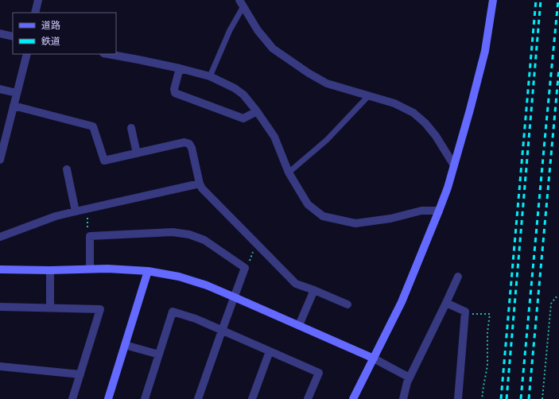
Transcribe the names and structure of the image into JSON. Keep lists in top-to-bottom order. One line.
{"legend":["道路","鉄道"]}
